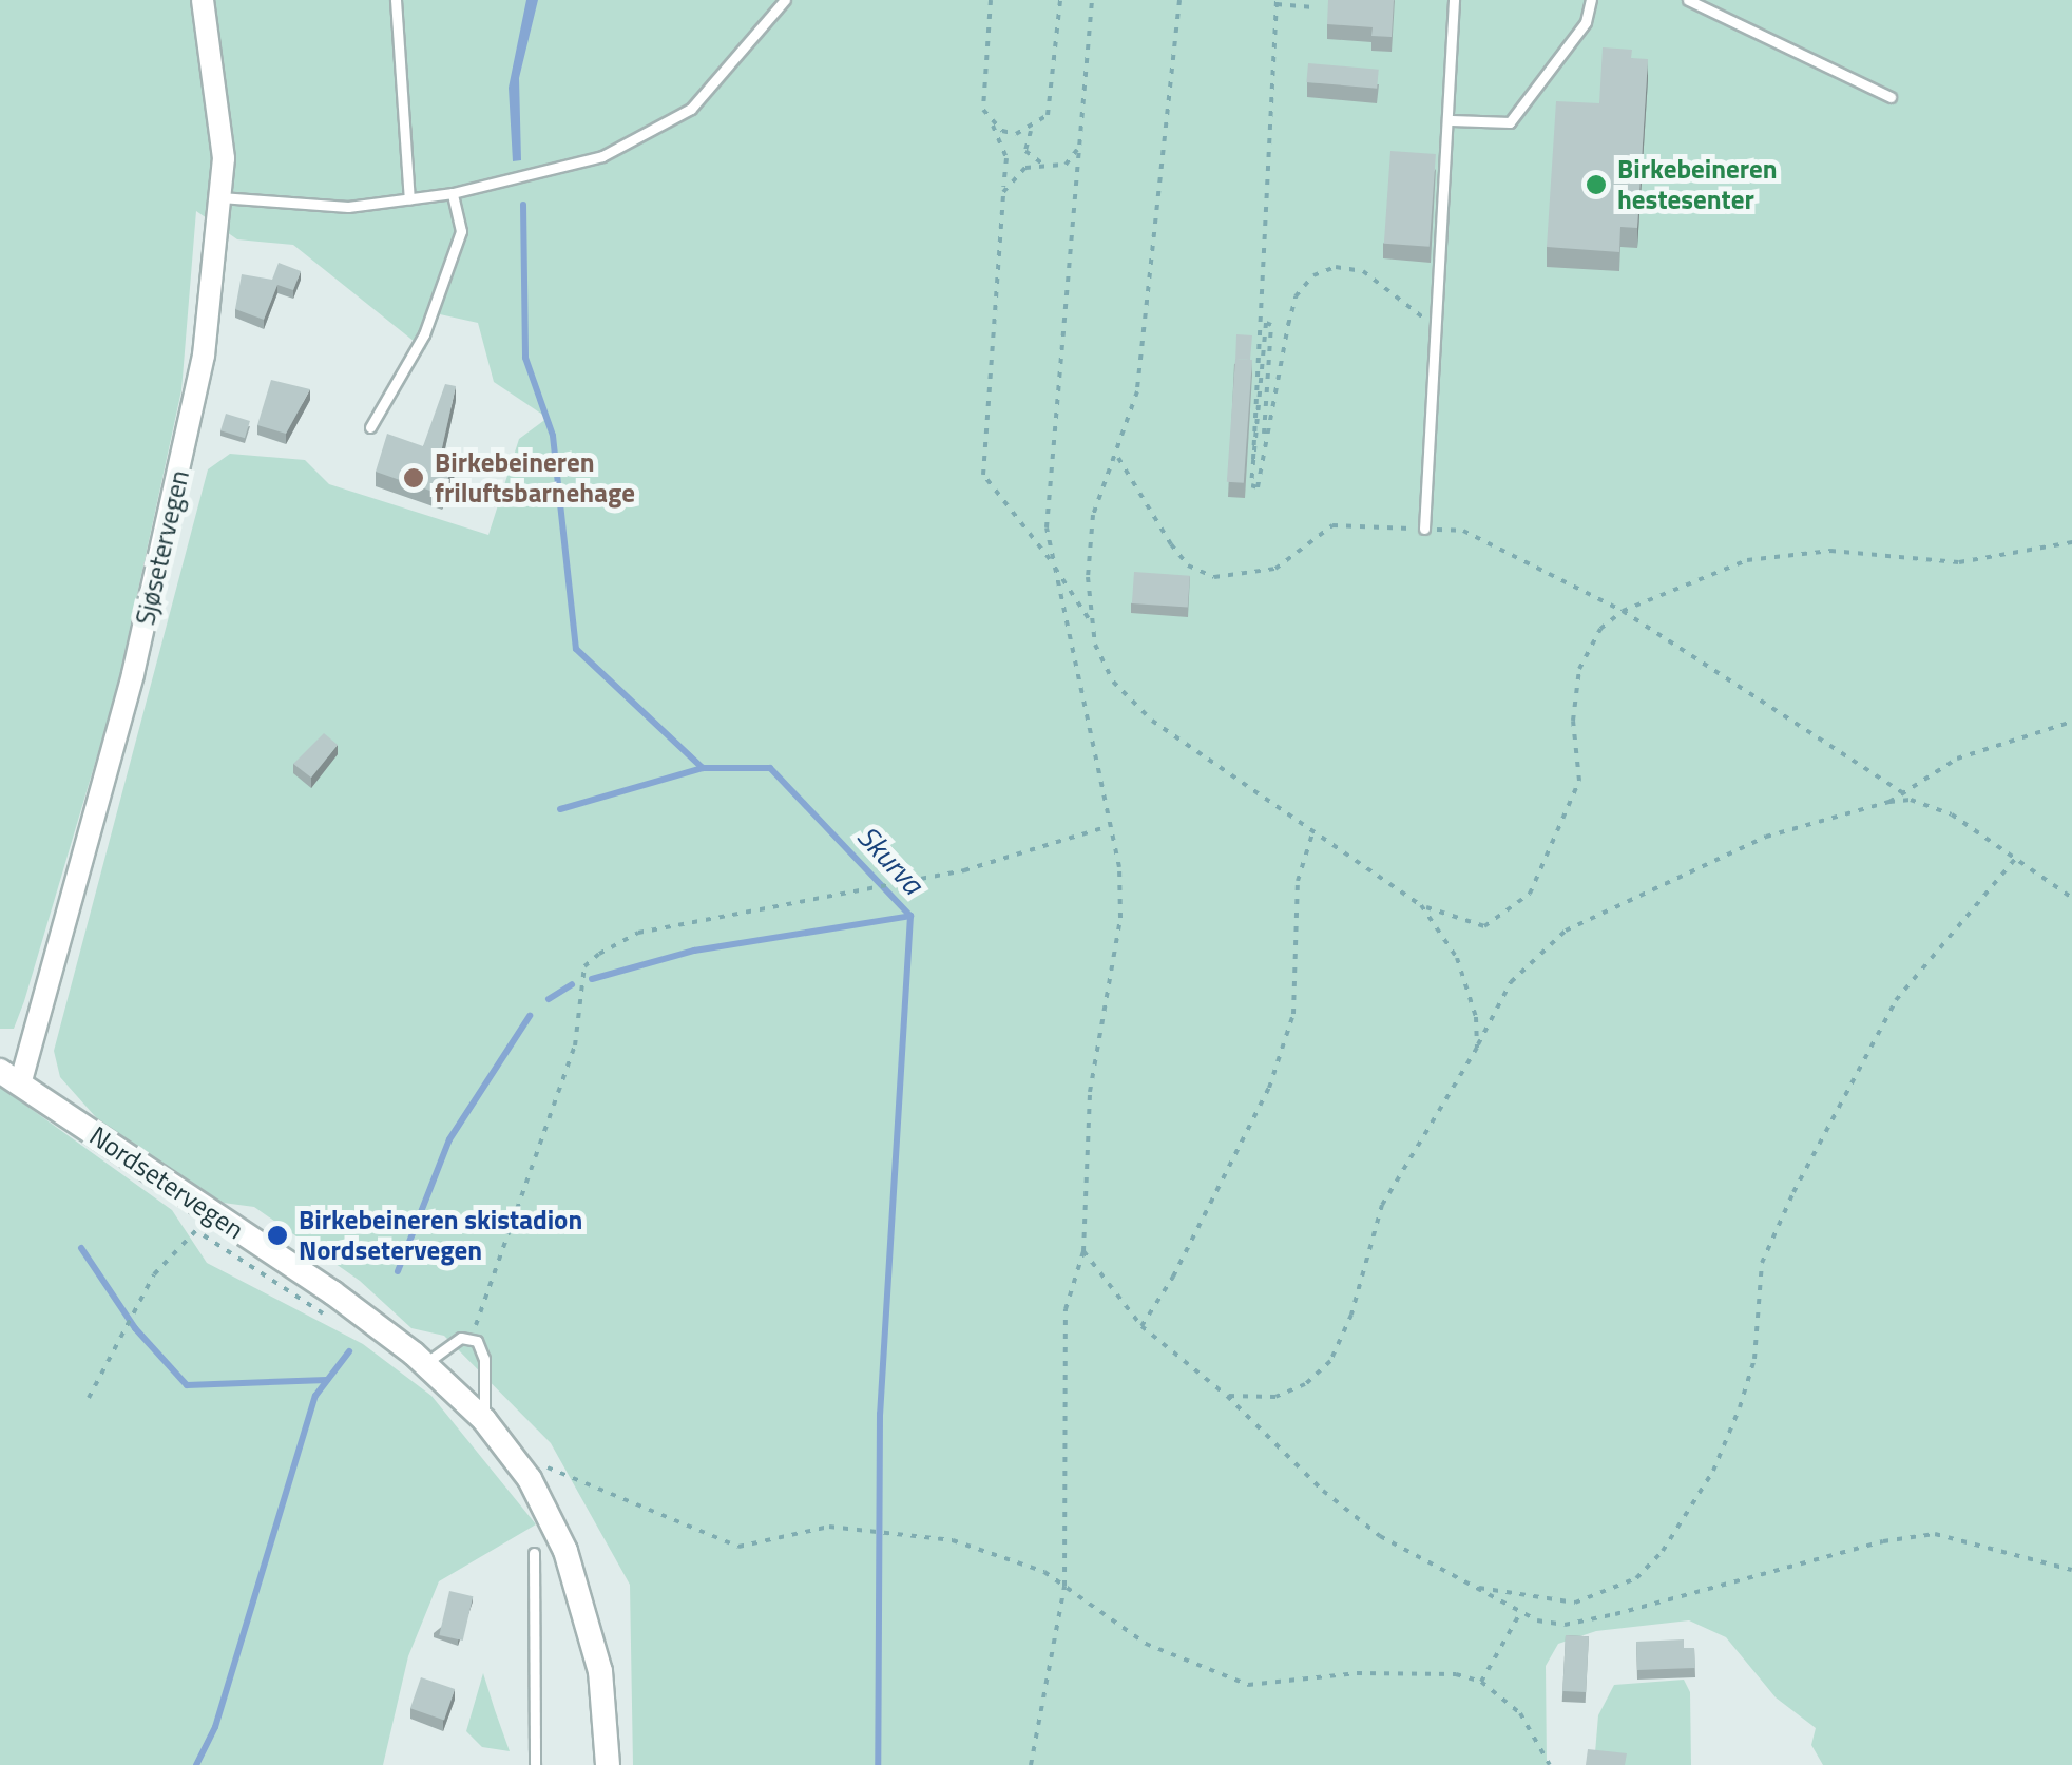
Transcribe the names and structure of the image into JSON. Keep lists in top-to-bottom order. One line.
{"streets":{"main road":["Nordsetervegen"],"street":["Sjøsetervegen"]},"crossings":[["Sjøsetervegen","Nordsetervegen"]],"water":["Skurva"],"places":["Birkebeineren hestesenter","Birkebeineren friluftsbarnehage","Birkebeineren skistadion Nordsetervegen"]}
